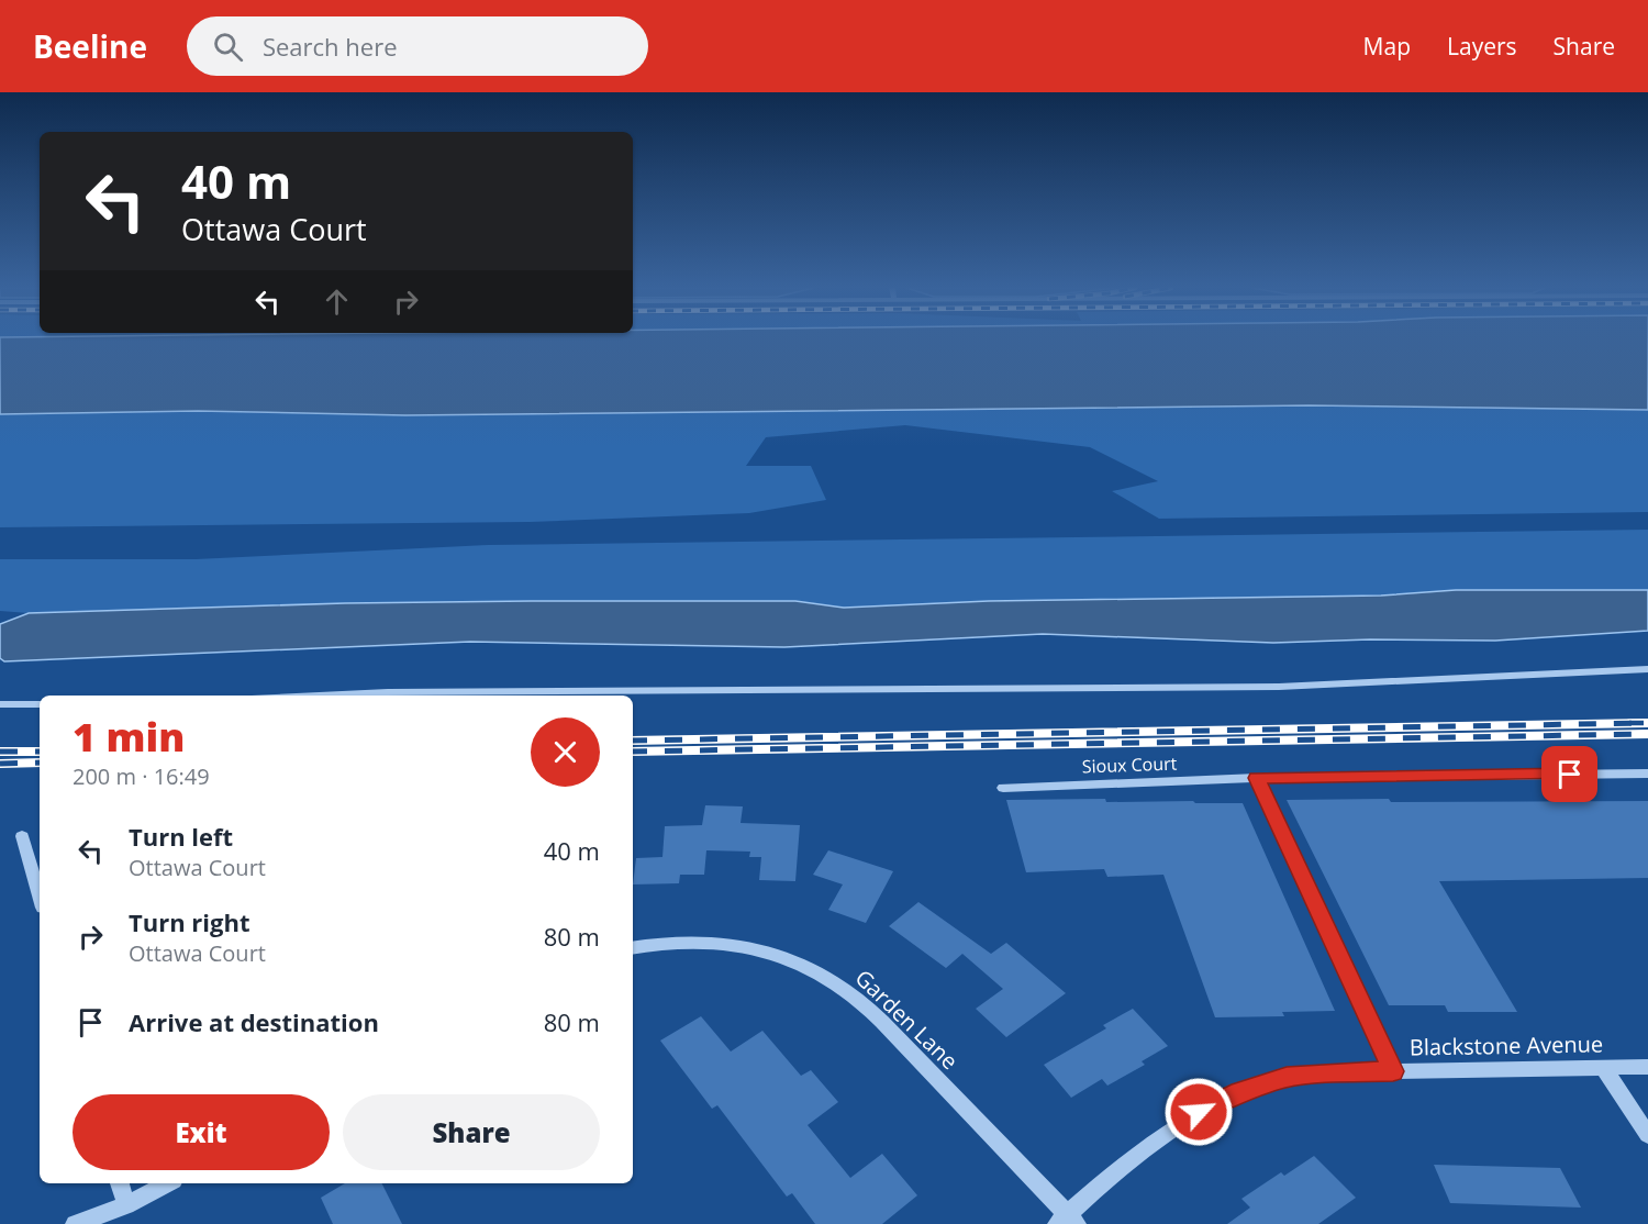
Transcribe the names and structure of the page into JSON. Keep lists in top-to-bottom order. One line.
{"streets":{"street":["Sioux Court","Garden Lane","Blackstone Avenue"]},"crossings":[["Garden Lane","Blackstone Avenue"]],"page":{"header":"Beeline","search":"Search here","nav":["Map","Layers","Share"],"turn":["40 m","Ottawa Court"],"heading":["1 min","200 m · 16:49"],"list":[{"name":"Turn left","note":"Ottawa Court","value":"40 m"},{"name":"Turn right","note":"Ottawa Court","value":"80 m"},{"name":"Arrive at destination","value":"80 m"}],"buttons":["Exit","Share"]}}
